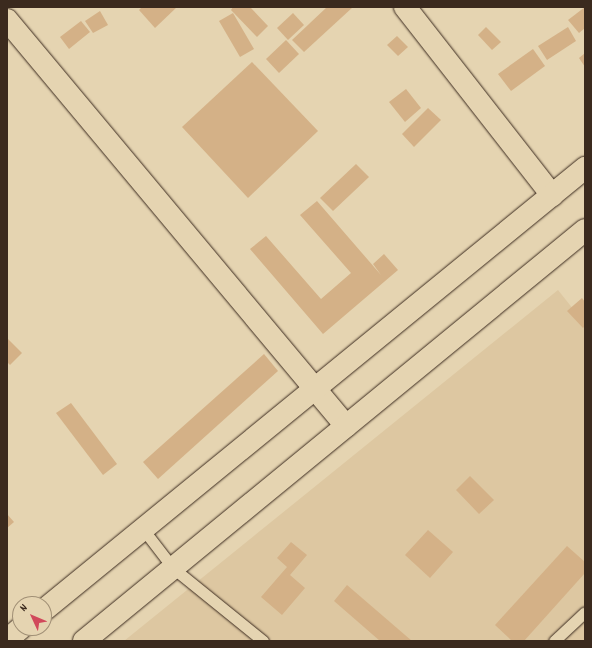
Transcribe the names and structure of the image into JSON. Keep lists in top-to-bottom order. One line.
{"north":"top left"}
